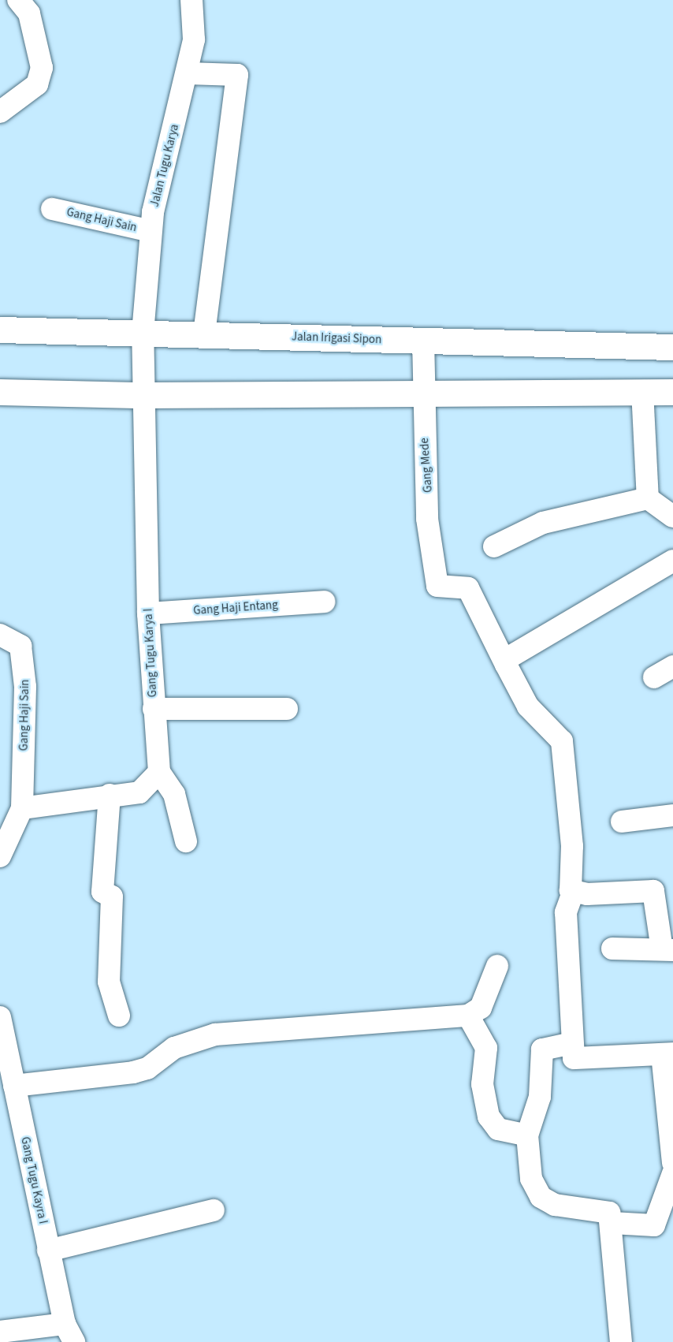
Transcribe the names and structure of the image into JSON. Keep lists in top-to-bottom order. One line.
{"streets":{"street":["Jalan Tugu Karya","Gang Haji Sain","Jalan Irigasi Sipon","Gang Mede","Gang Haji Entang","Gang Tugu Karya I","Gang Tugu Kayra I"]},"crossings":[["Jalan Tugu Karya","Gang Haji Sain"],["Jalan Tugu Karya","Jalan Irigasi Sipon"],["Jalan Tugu Karya","Gang Tugu Karya I"],["Jalan Irigasi Sipon","Gang Mede"],["Jalan Irigasi Sipon","Gang Tugu Karya I"],["Gang Haji Entang","Gang Tugu Karya I"]]}
